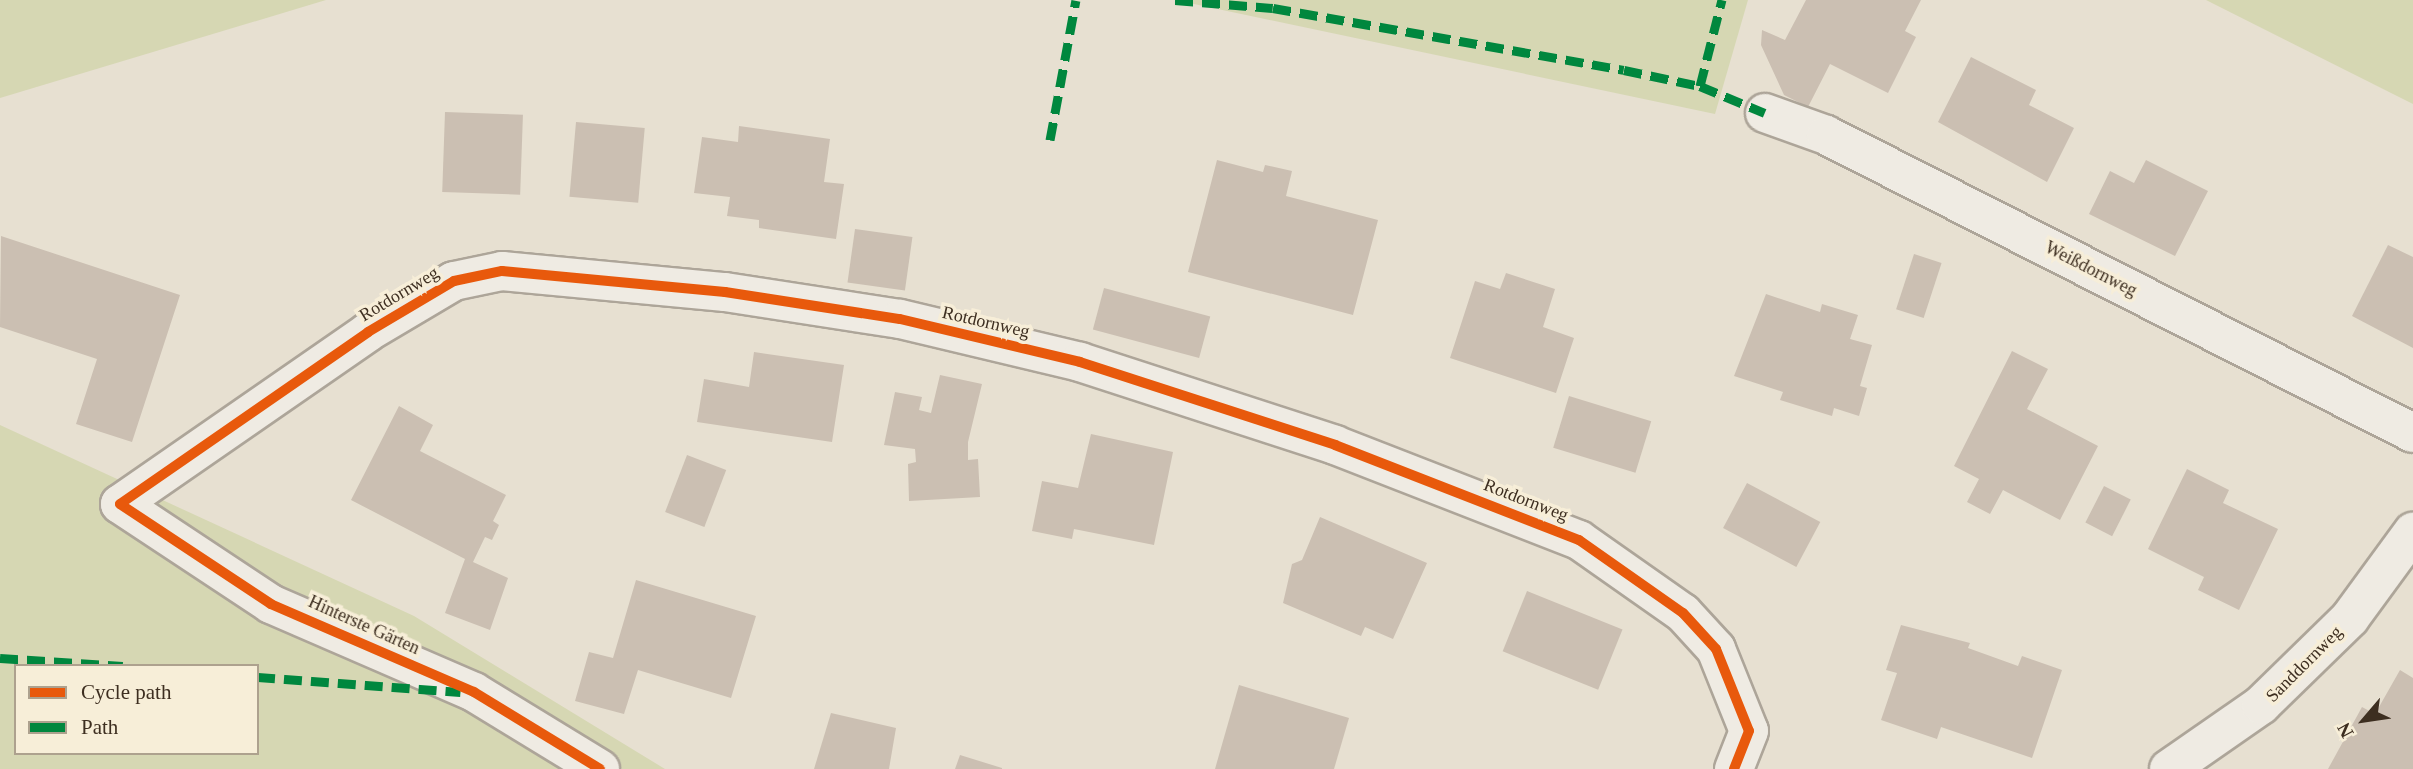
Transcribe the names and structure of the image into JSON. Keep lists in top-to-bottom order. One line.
{"streets":{"street":["Weißdornweg","Rotdornweg","Hinterste Gärten","Sanddornweg"]},"crossings":[["Rotdornweg","Hinterste Gärten"]],"legend":["Cycle path","Path"],"north":"bottom left"}
